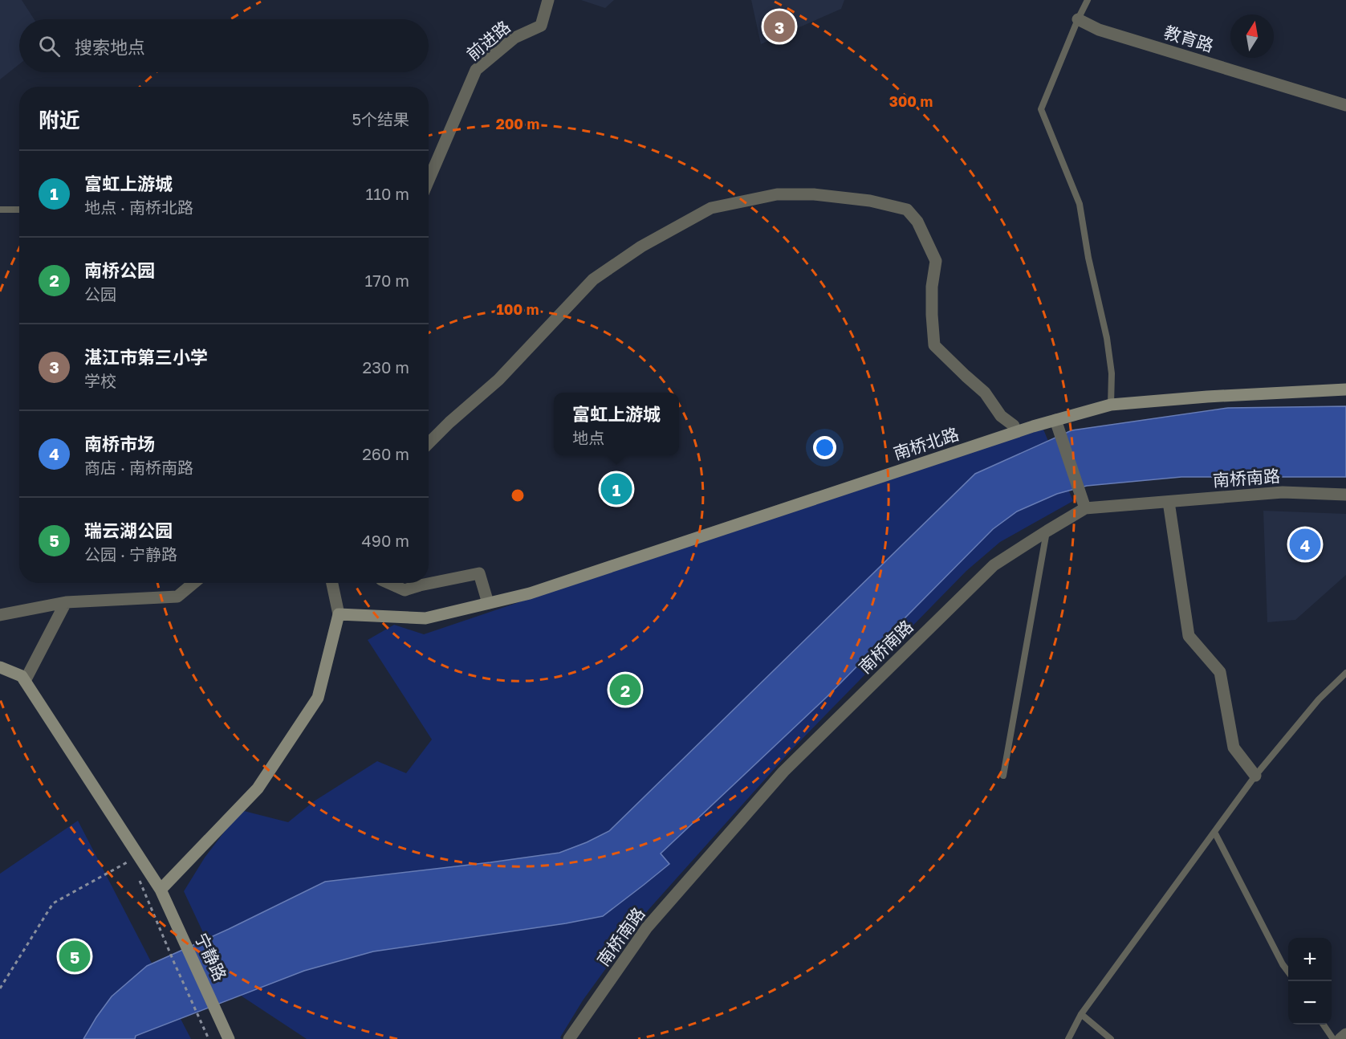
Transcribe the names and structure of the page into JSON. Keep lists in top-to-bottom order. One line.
{"streets":{"street":["教育路","前进路","南桥北路","南桥南路","宁静路"]},"north":"top","page":{"pins":["3","1","4","2","5"],"search":"搜索地点","heading":["附近","5个结果"],"list":[{"mark":"1","name":"富虹上游城","note":"地点 · 南桥北路","value":"110 m"},{"mark":"2","name":"南桥公园","note":"公园","value":"170 m"},{"mark":"3","name":"湛江市第三小学","note":"学校","value":"230 m"},{"mark":"4","name":"南桥市场","note":"商店 · 南桥南路","value":"260 m"},{"mark":"5","name":"瑞云湖公园","note":"公园 · 宁静路","value":"490 m"}],"popup":["富虹上游城","地点"],"map_buttons":["+","−"]},"rings":["300 m","200 m","100 m"]}
